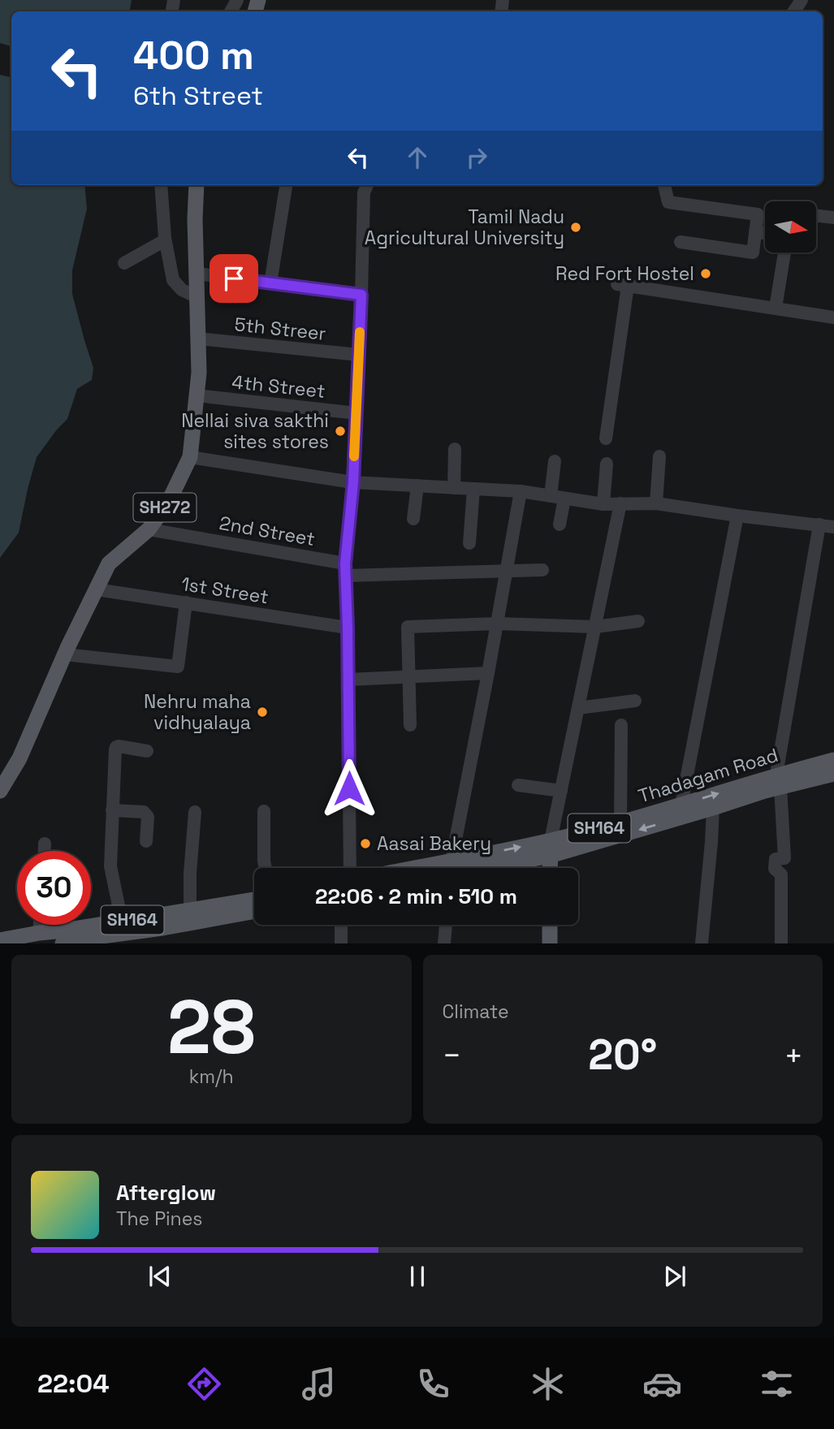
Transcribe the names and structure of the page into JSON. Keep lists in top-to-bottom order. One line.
{"streets":{"main road":["SH272","Thadagam Road","SH164"],"street":["5th Streer","4th Street","2nd Street","1st Street"]},"crossings":[["5th Streer","SH272"],["4th Street","SH272"],["SH272","2nd Street"],["SH272","1st Street"]],"places":["Tamil Nadu Agricultural University","Red Fort Hostel","Nellai siva sakthi sites stores","Nehru maha vidhyalaya","Aasai Bakery"],"north":"right","page":{"turn":["400 m","6th Street"],"limit":"30","trip":"22:06 · 2 min · 510 m","tile":[["28","km/h"],"Climate"],"heat":["−","20°","+"],"song":["Afterglow","The Pines"],"tabs":"22:04"}}
